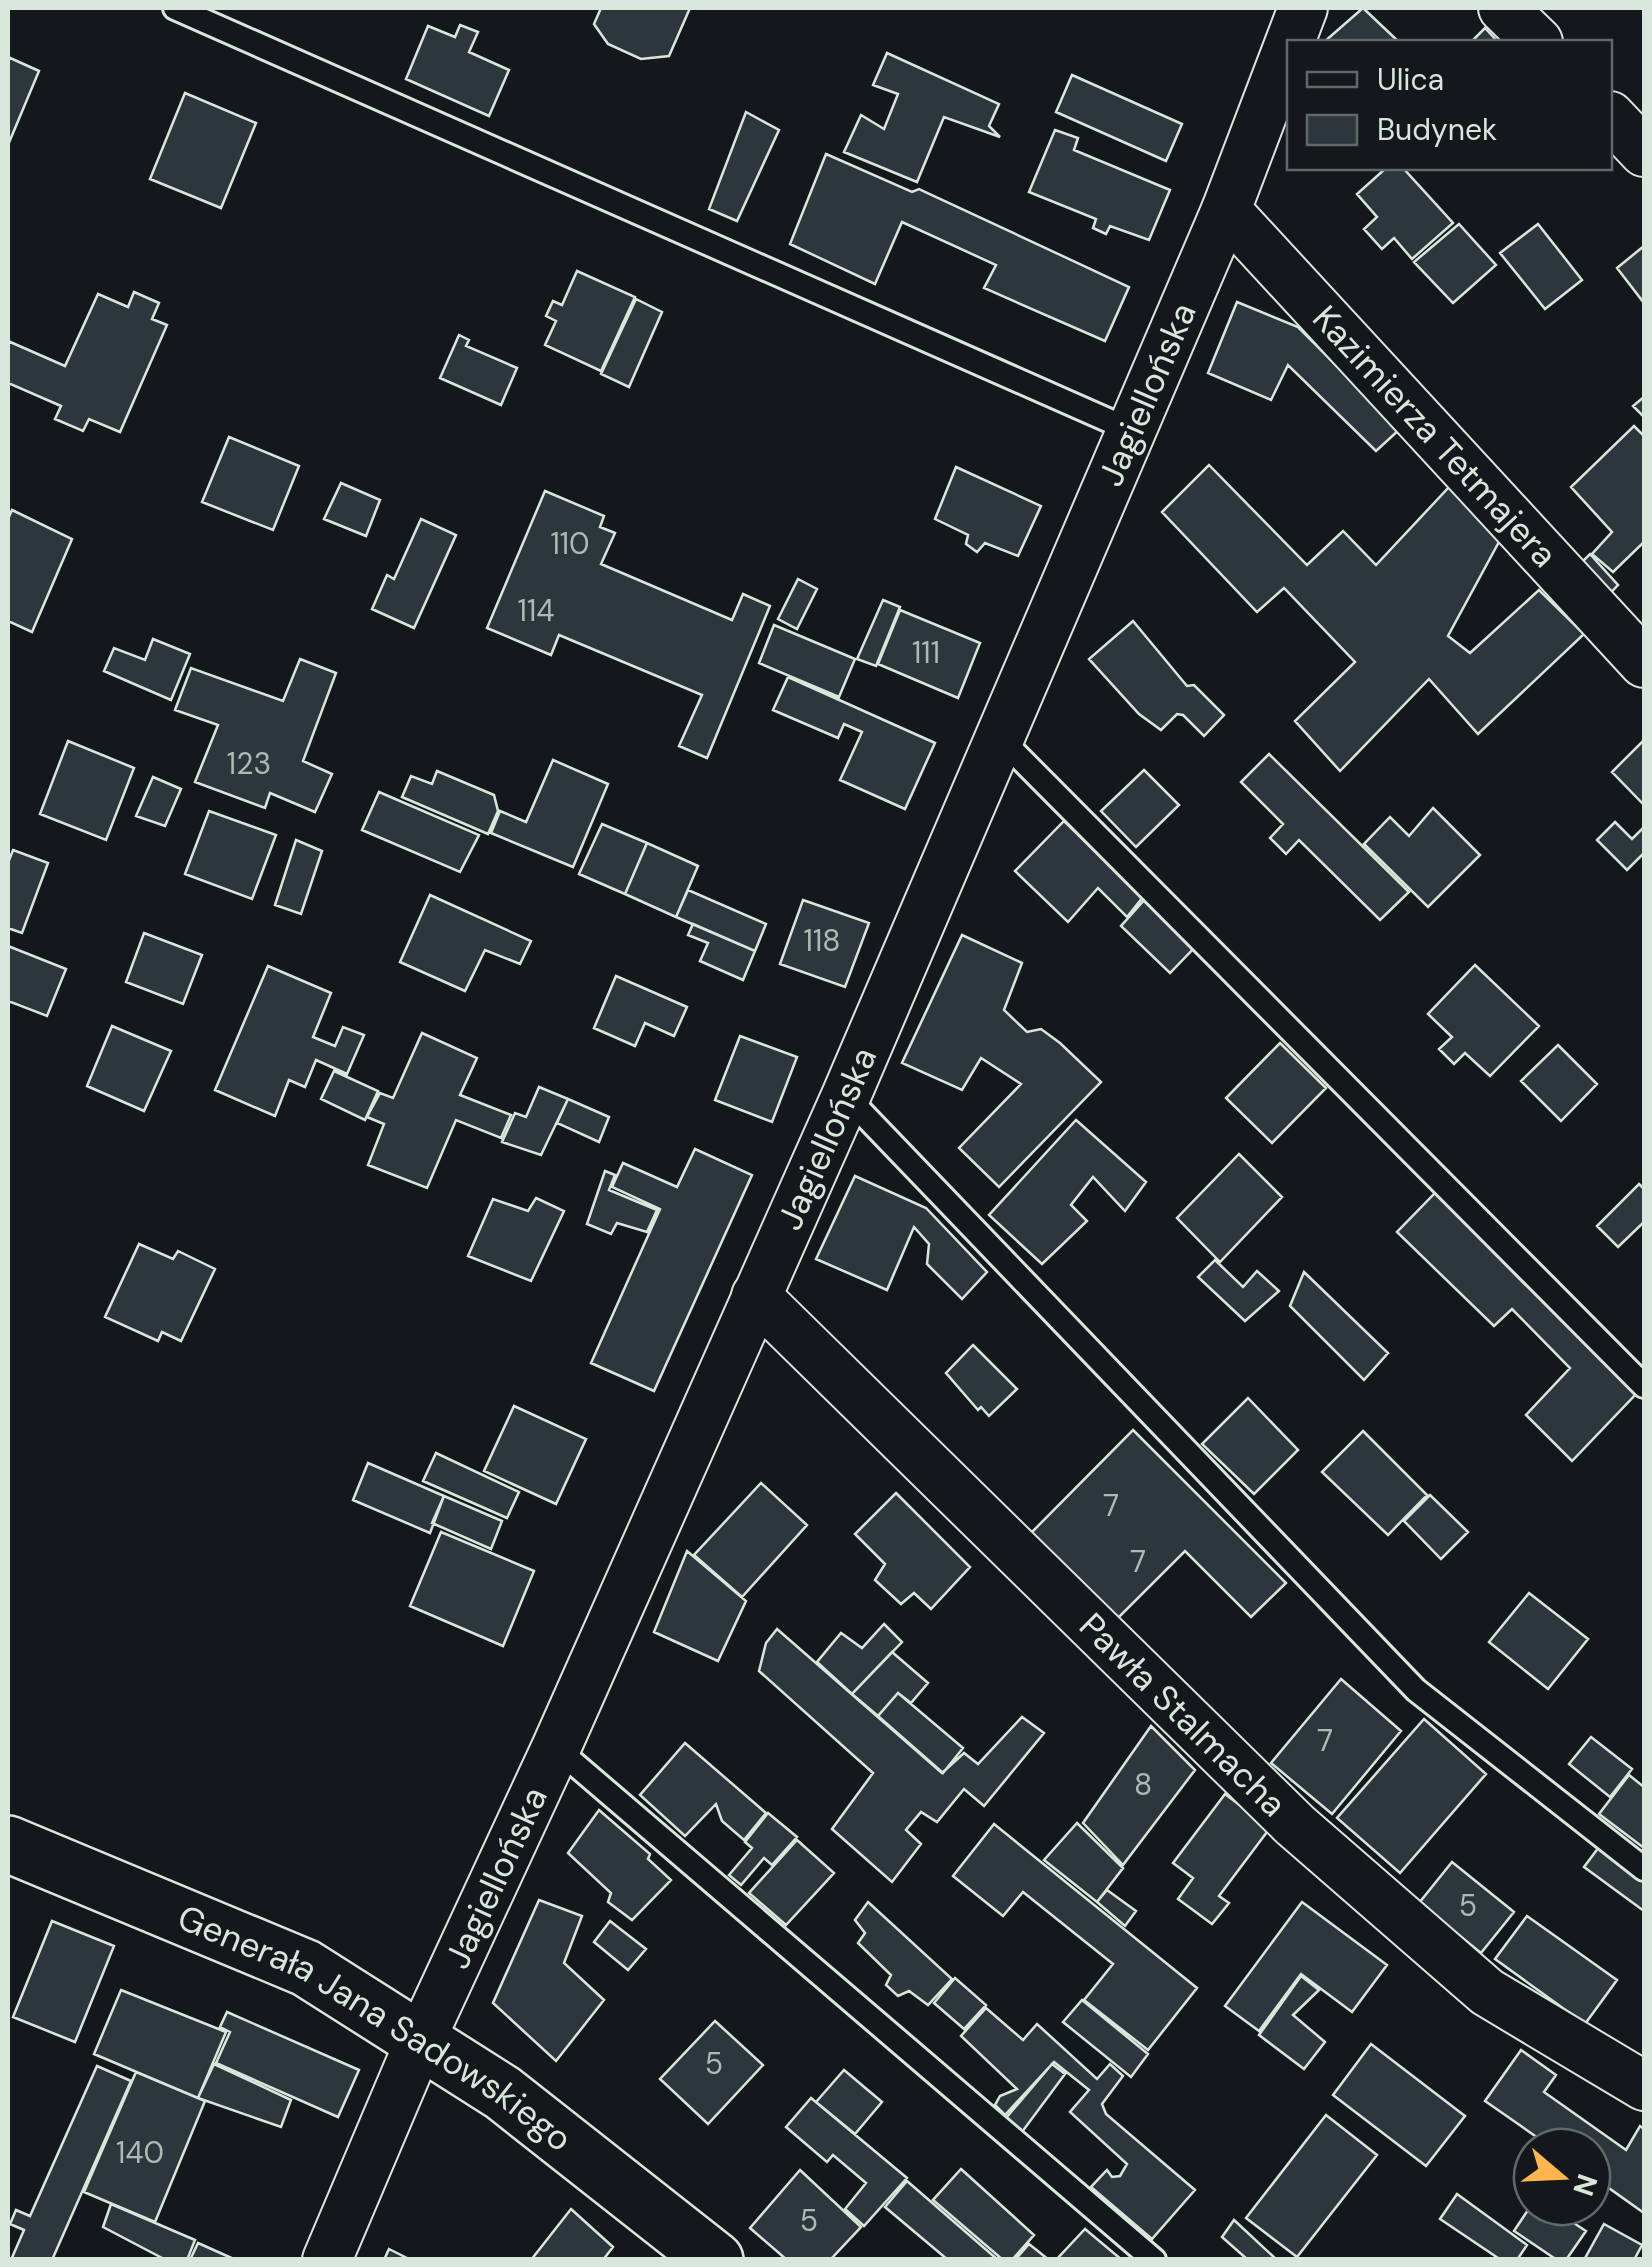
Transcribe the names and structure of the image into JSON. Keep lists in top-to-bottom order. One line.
{"streets":{"street":["Jagiellońska","Kazimierza Tetmajera","Pawła Stalmacha","Generała Jana Sadowskiego"]},"crossings":[["Jagiellońska","Kazimierza Tetmajera"],["Jagiellońska","Pawła Stalmacha"],["Jagiellońska","Generała Jana Sadowskiego"]],"house_numbers":["110","114","111","123","118","7","7","7","8","5","5","140","5"],"legend":["Ulica","Budynek"],"north":"right"}
